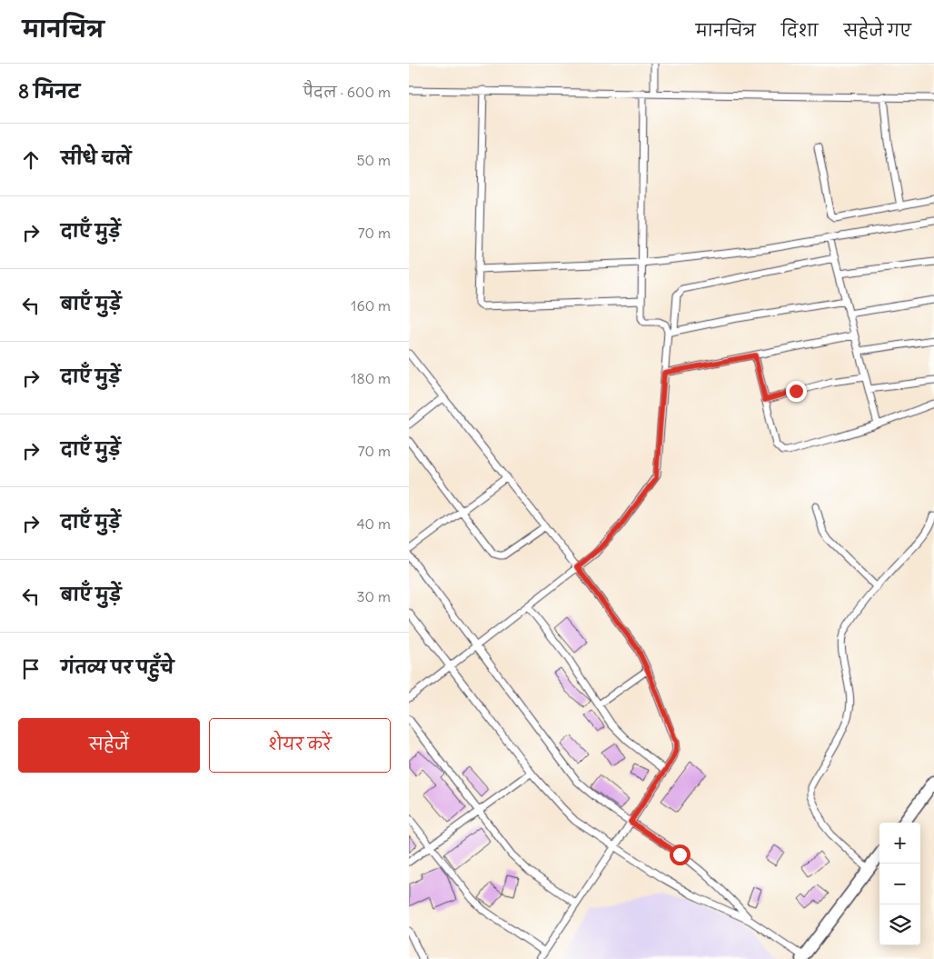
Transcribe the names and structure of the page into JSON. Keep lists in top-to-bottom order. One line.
{"page":{"header":"मानचित्र","nav":["मानचित्र","दिशा","सहेजे गए"],"heading":["8 मिनट","पैदल · 600 m"],"list":[["सीधे चलें","50 m"],["दाएँ मुड़ें","70 m"],["बाएँ मुड़ें","160 m"],["दाएँ मुड़ें","180 m"],["दाएँ मुड़ें","70 m"],["दाएँ मुड़ें","40 m"],["बाएँ मुड़ें","30 m"],"गंतव्य पर पहुँचे"],"buttons":["सहेजें","शेयर करें"],"map_buttons":["+","−"]}}
